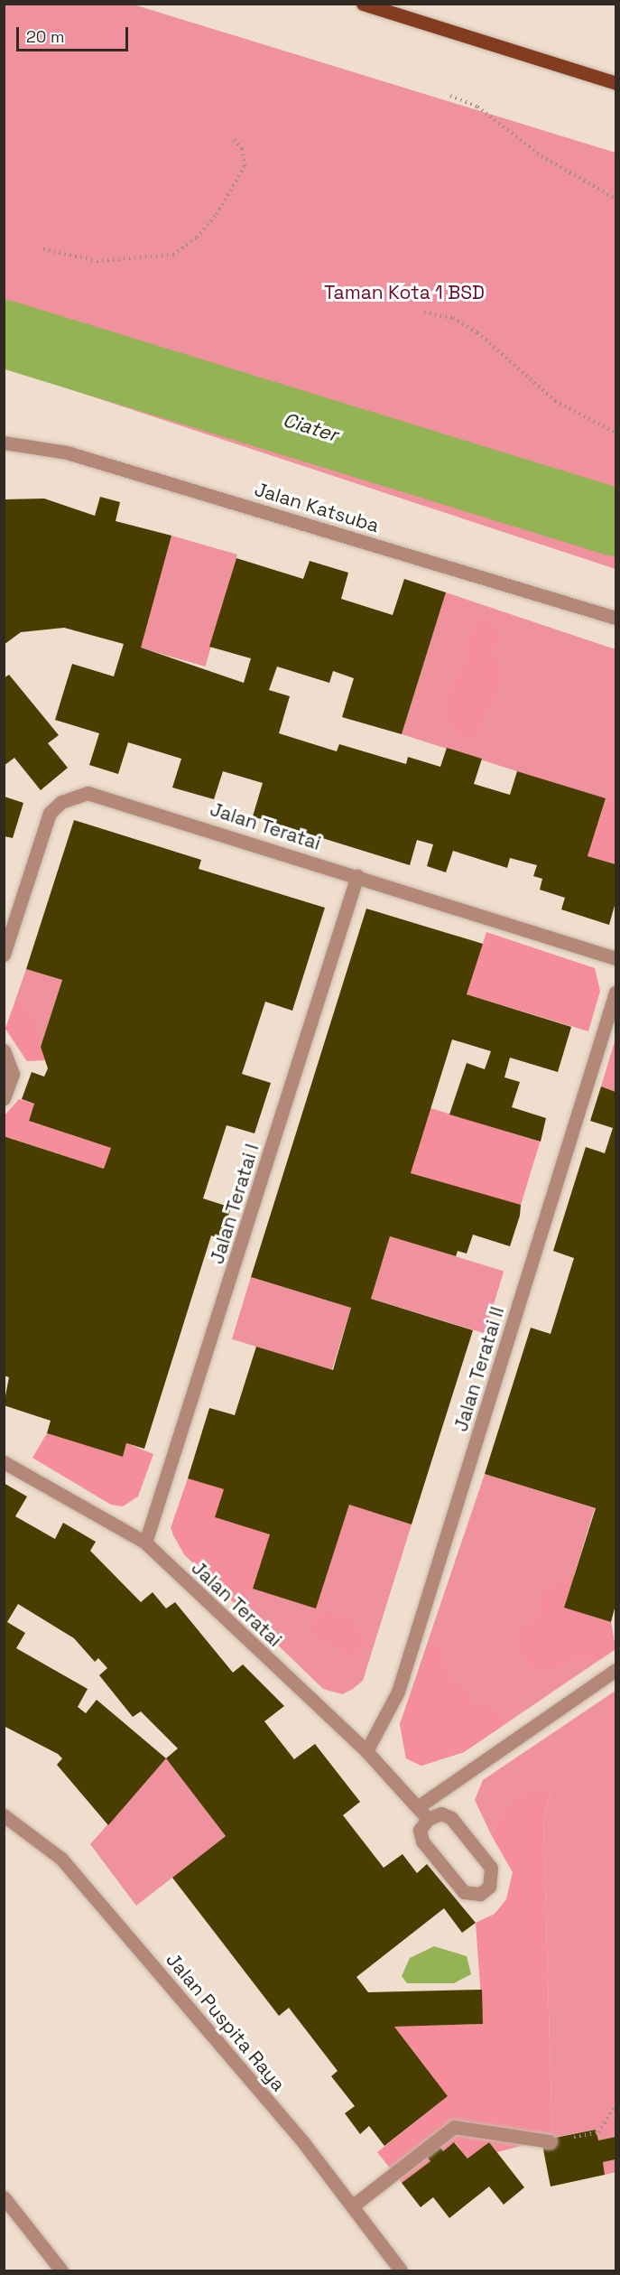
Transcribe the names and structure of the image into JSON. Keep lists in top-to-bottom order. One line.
{"streets":{"street":["Jalan Katsuba","Jalan Teratai","Jalan Teratai I","Jalan Teratai II","Jalan Puspita Raya"]},"crossings":[["Jalan Teratai","Jalan Teratai I"],["Jalan Teratai","Jalan Teratai II"]],"water":["Ciater"],"parks":["Taman Kota 1 BSD"],"scale_bar":"20 m"}
